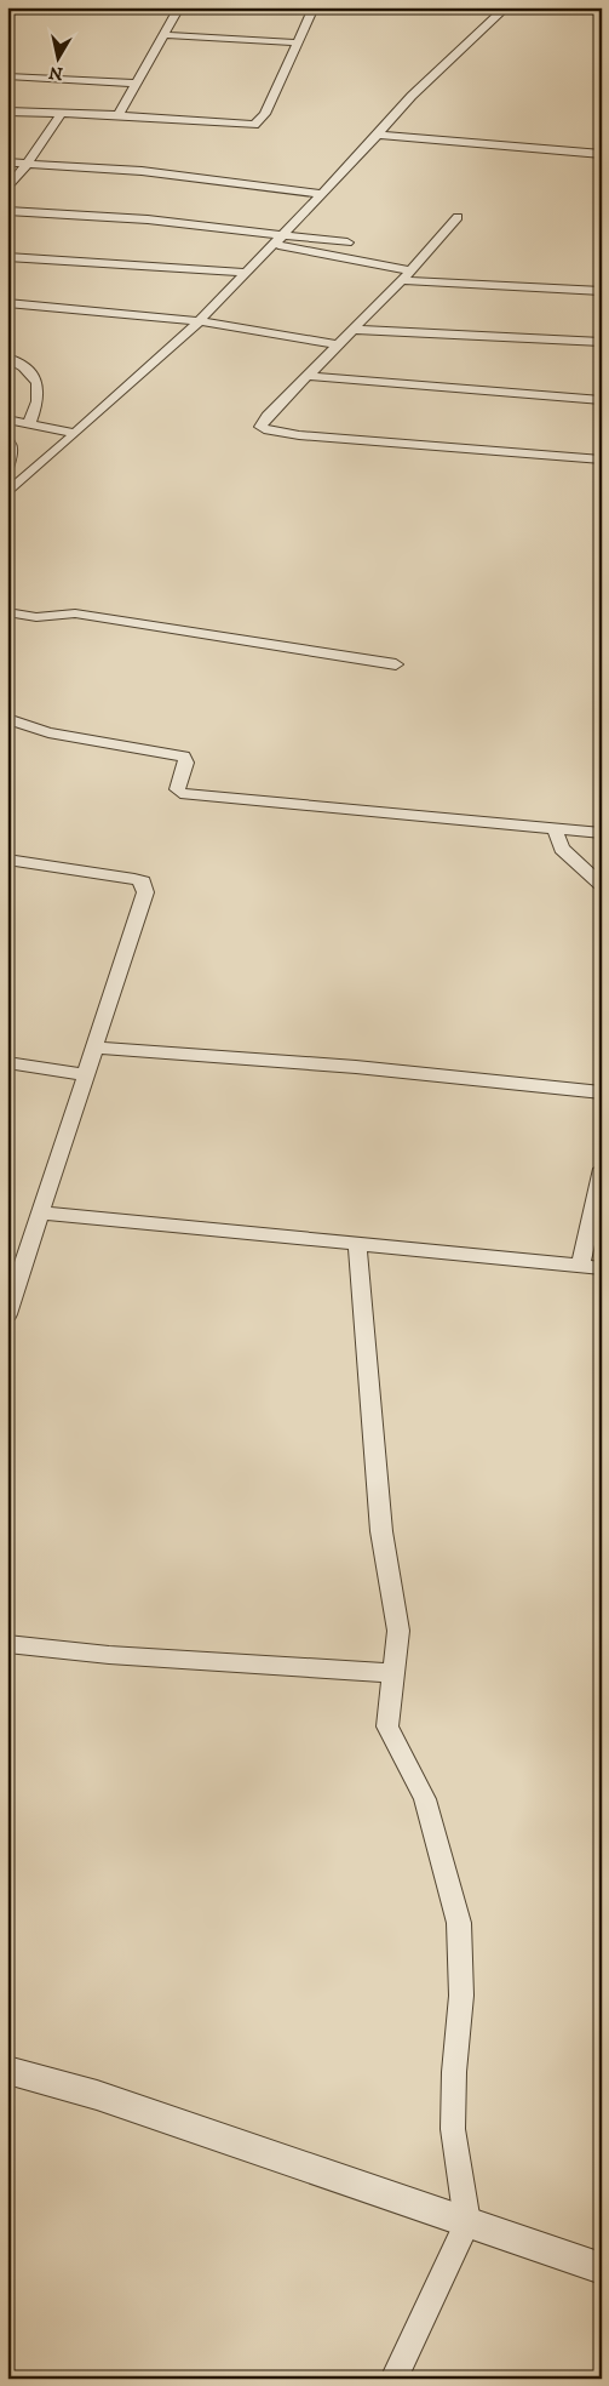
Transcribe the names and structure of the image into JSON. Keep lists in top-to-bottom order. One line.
{"north":"bottom"}
